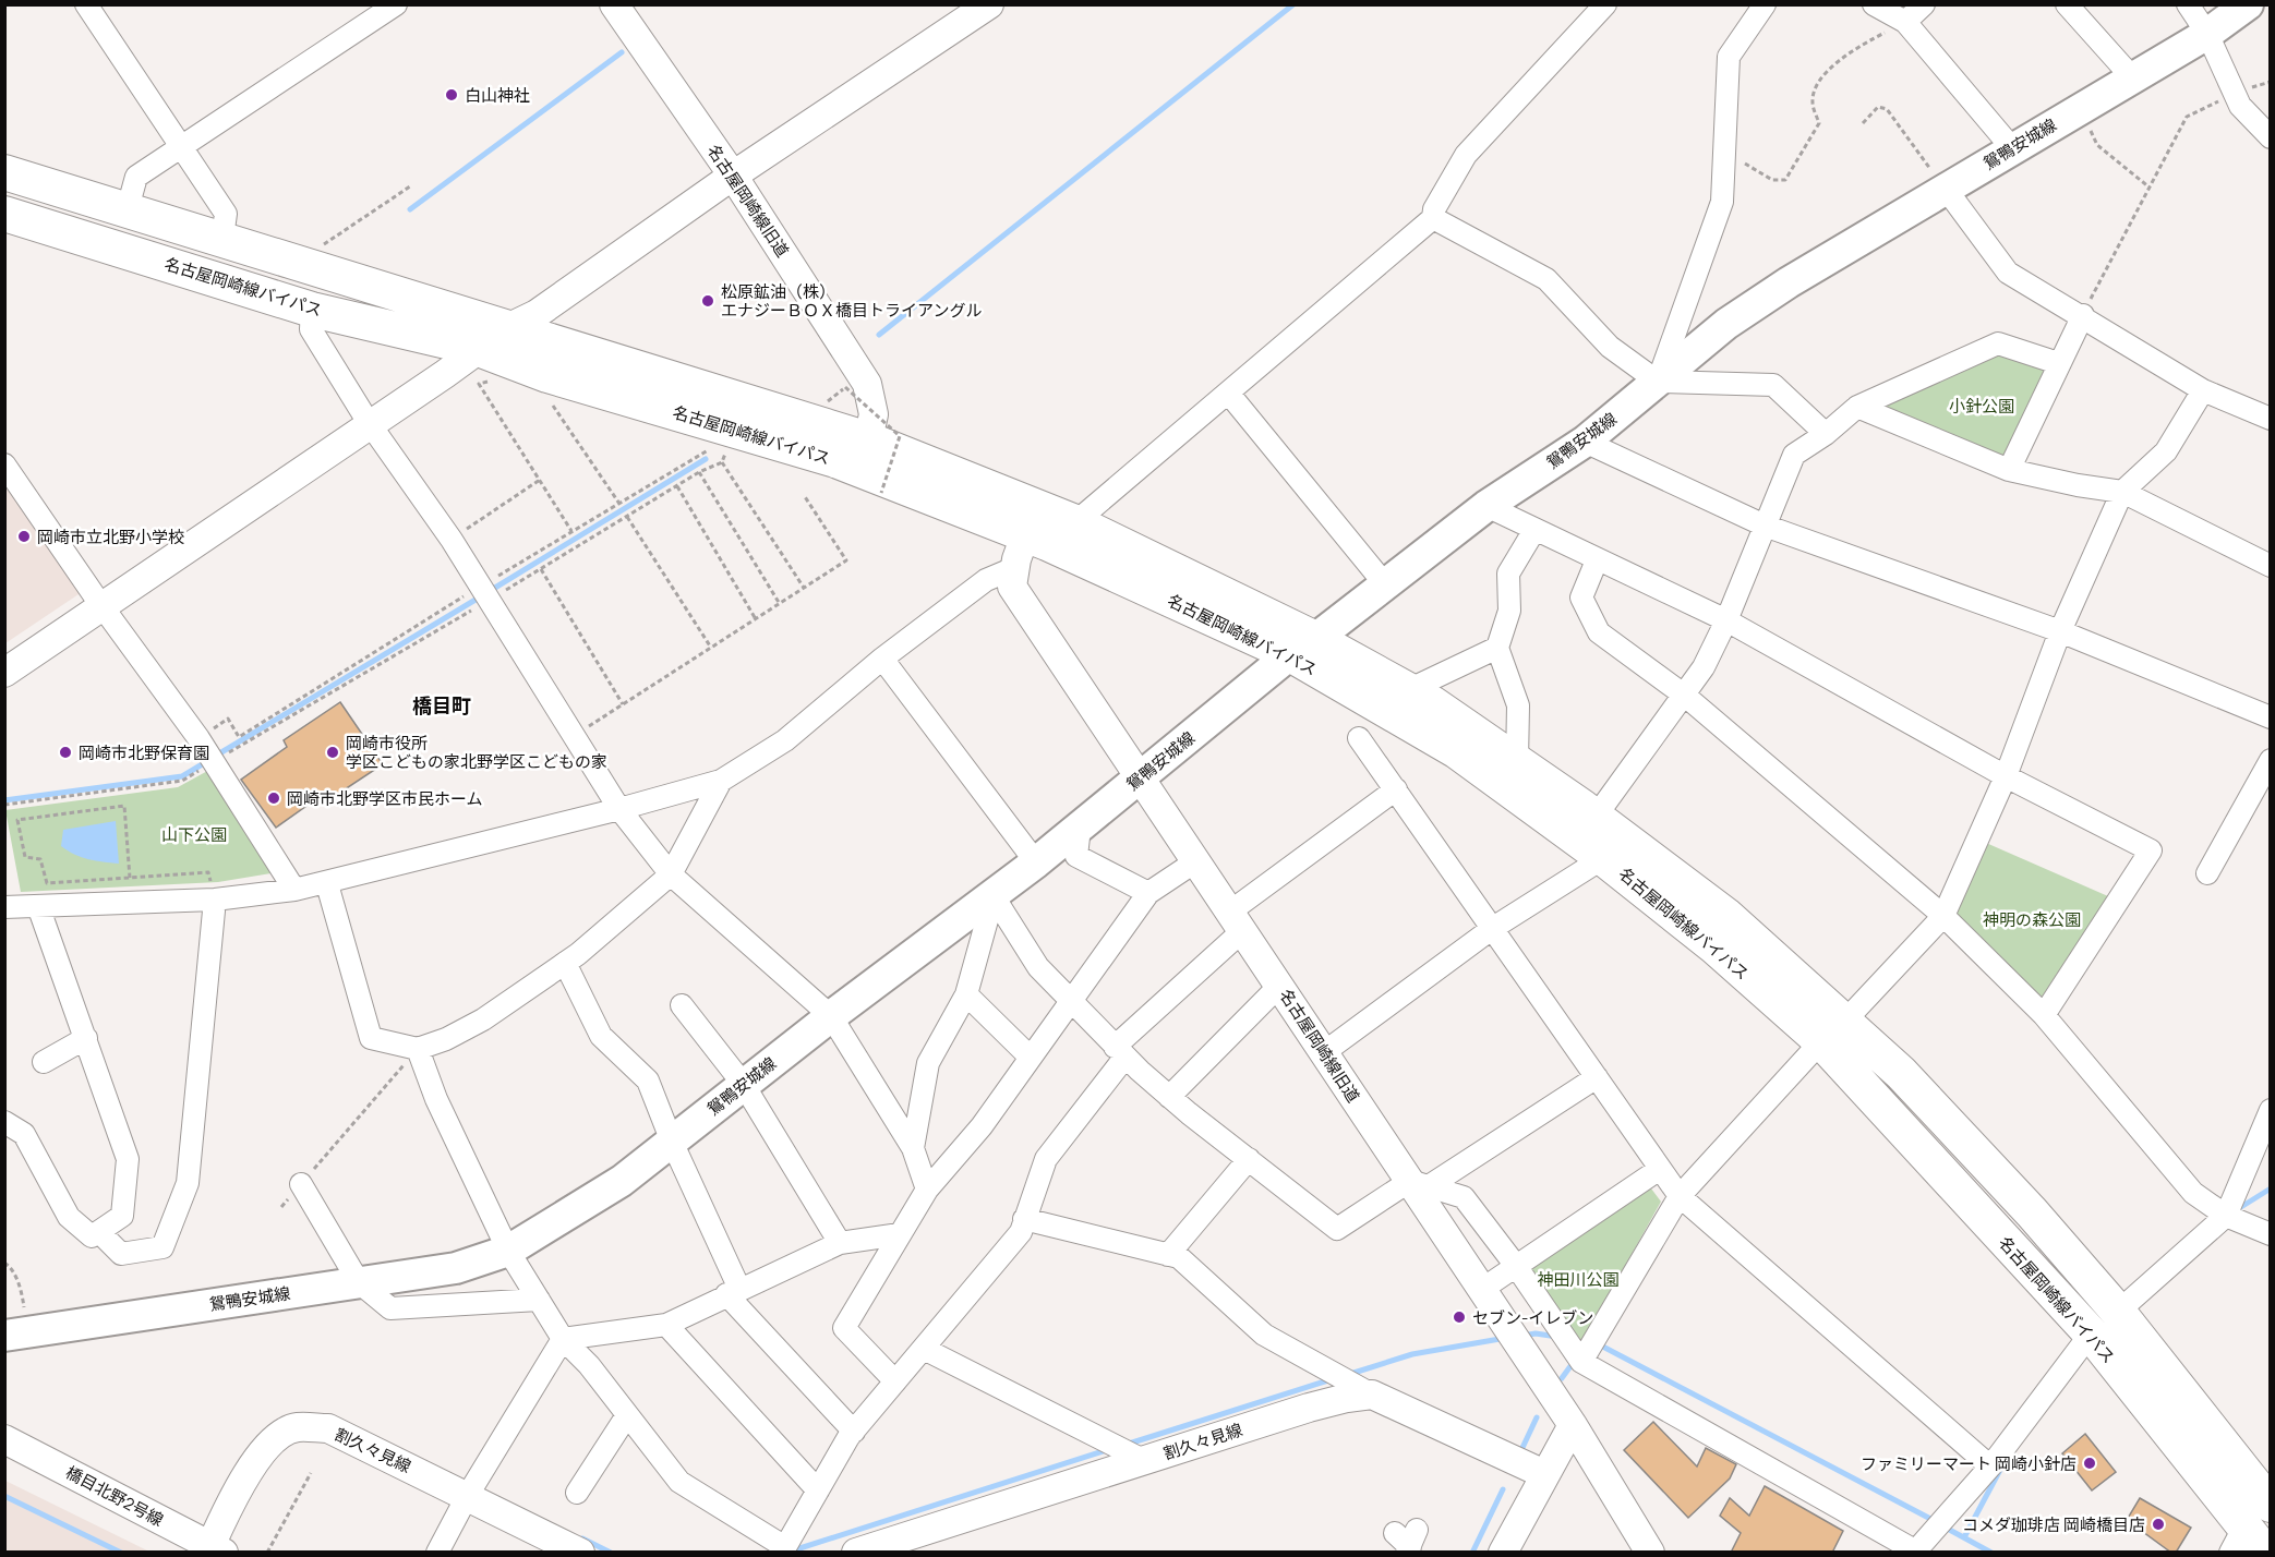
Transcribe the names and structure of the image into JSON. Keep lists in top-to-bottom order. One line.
{"streets":{"main road":["鴛鴨安城線","名古屋岡崎線バイパス"],"street":["名古屋岡崎線旧道","割久々見線","橋目北野2号線"]},"crossings":[["鴛鴨安城線","名古屋岡崎線旧道"],["鴛鴨安城線","名古屋岡崎線バイパス"],["名古屋岡崎線旧道","名古屋岡崎線バイパス"],["割久々見線","橋目北野2号線"]],"districts":["橋目町"],"parks":["小針公園","山下公園","神明の森公園","神田川公園"],"places":["白山神社","松原鉱油（株） エナジーＢＯＸ橋目トライアングル","岡崎市立北野小学校","岡崎市北野保育園","岡崎市役所 学区こどもの家北野学区こどもの家","岡崎市北野学区市民ホーム","セブン-イレブン","ファミリーマート 岡崎小針店","コメダ珈琲店 岡崎橋目店"]}
